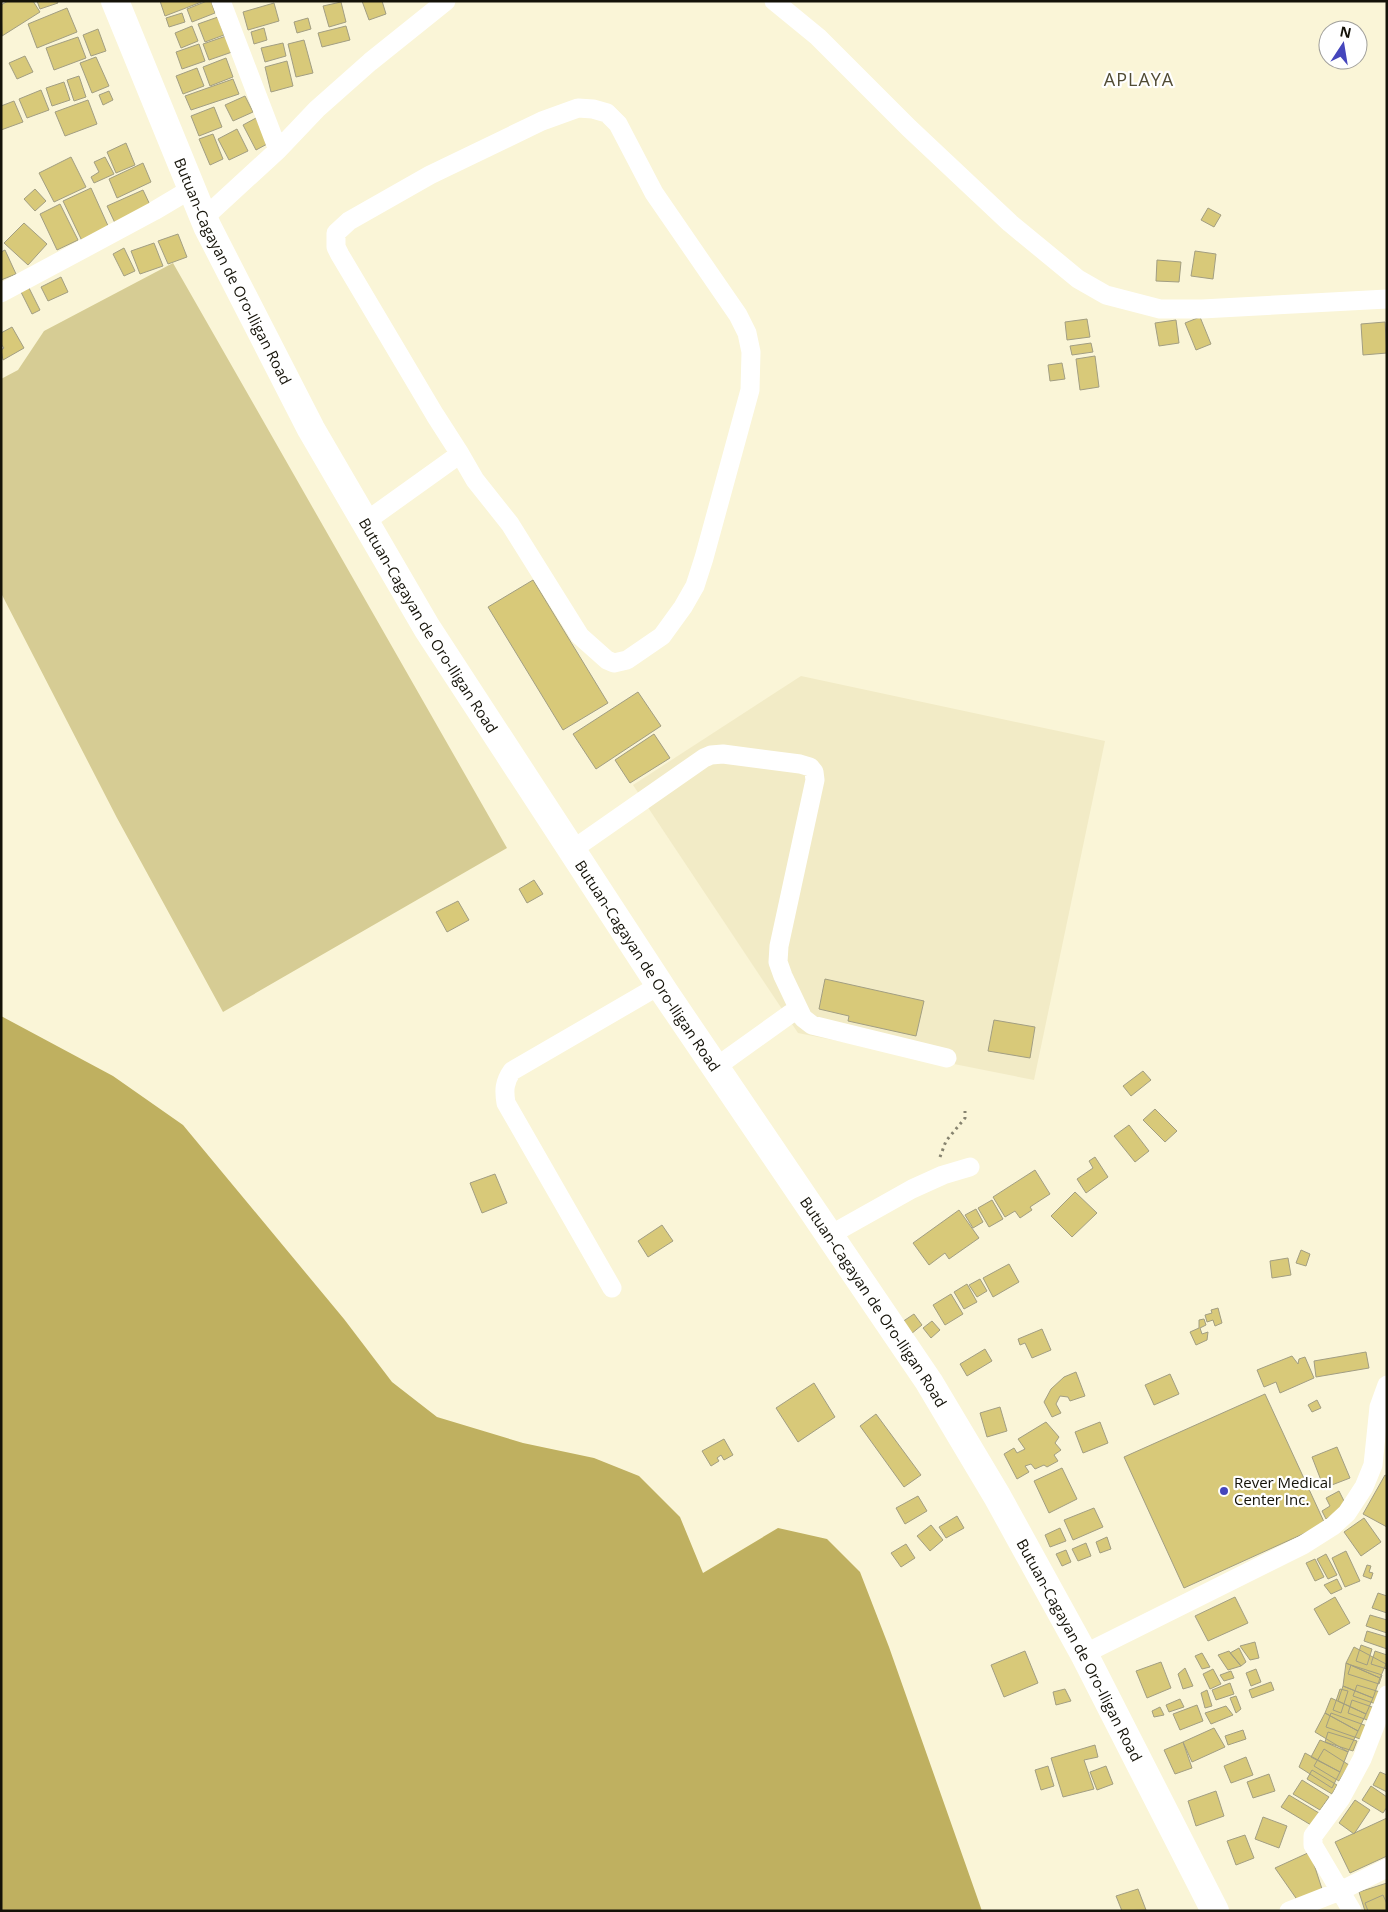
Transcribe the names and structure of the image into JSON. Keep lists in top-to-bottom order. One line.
{"streets":{"highway":["Butuan-Cagayan de Oro-Iligan Road"]},"districts":["APLAYA"],"places":["Rever Medical Center Inc."],"north":"top"}
